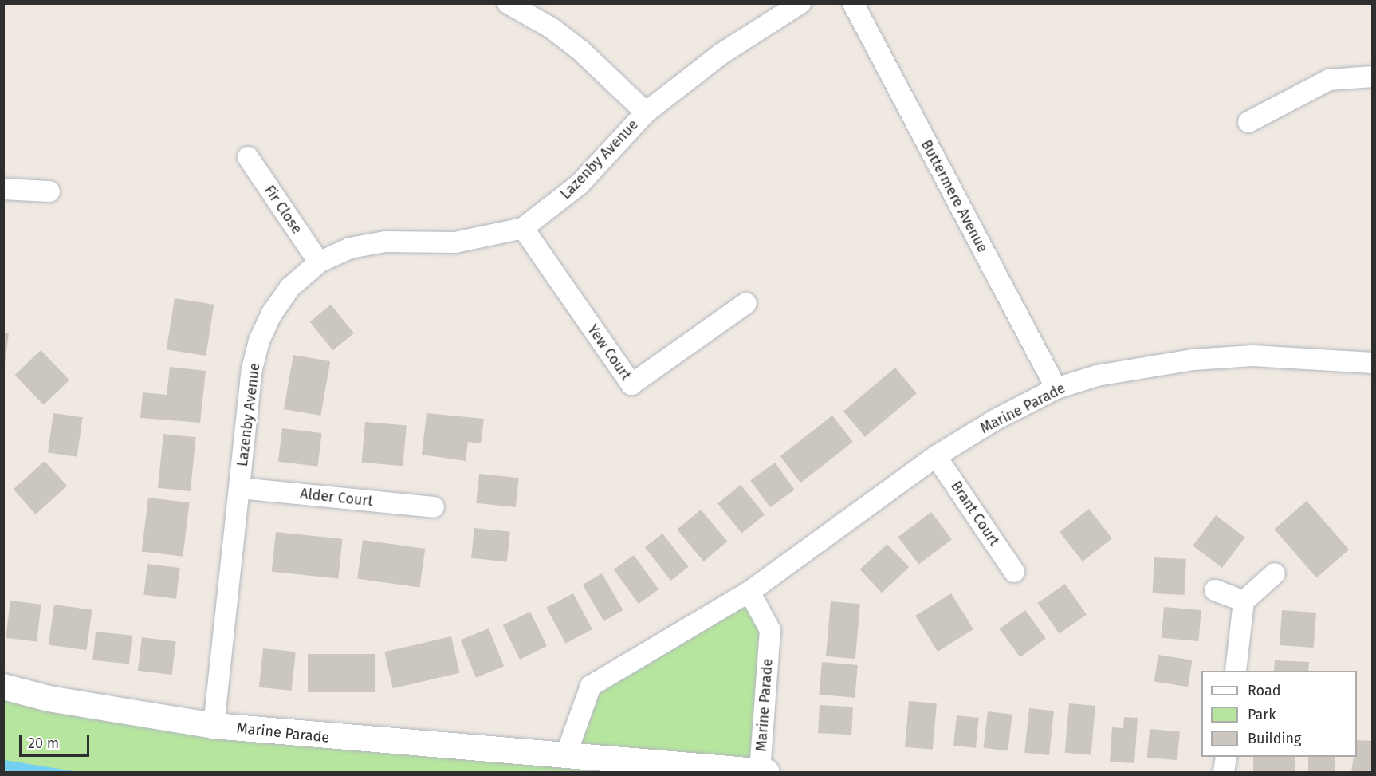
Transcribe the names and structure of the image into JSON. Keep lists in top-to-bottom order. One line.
{"streets":{"street":["Lazenby Avenue","Buttermere Avenue","Fir Close","Yew Court","Marine Parade","Alder Court","Brant Court"]},"crossings":[["Lazenby Avenue","Fir Close"],["Lazenby Avenue","Yew Court"],["Lazenby Avenue","Marine Parade"],["Lazenby Avenue","Alder Court"],["Buttermere Avenue","Marine Parade"],["Marine Parade","Brant Court"]],"legend":["Road","Park","Building"],"scale_bar":"20 m"}
